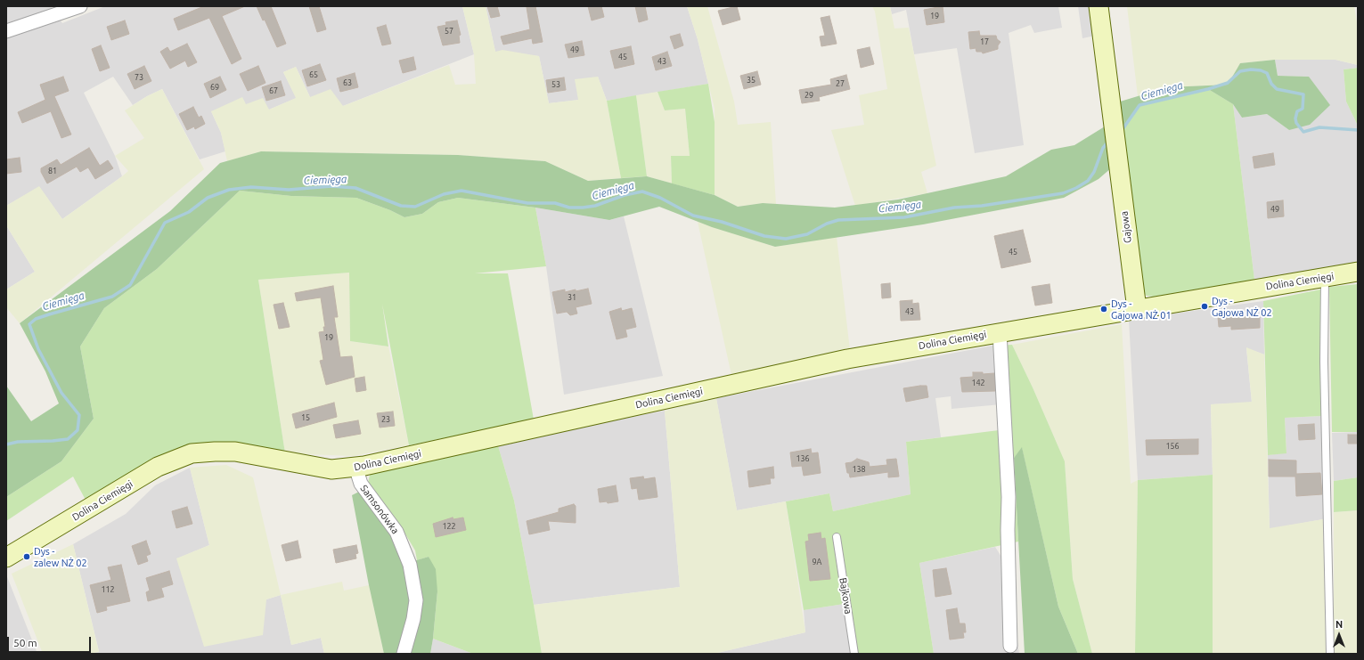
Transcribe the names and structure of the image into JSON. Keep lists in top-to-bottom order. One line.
{"streets":{"street":["Gajowa","Dolina Ciemięgi","Samsonówka"],"lane":["Bajkowa"]},"crossings":[["Gajowa","Dolina Ciemięgi"],["Dolina Ciemięgi","Samsonówka"]],"water":["Ciemięga"],"places":["Dys - Gajowa NŻ 02","Dys - Gajowa NŻ 01","Dys - zalew NŻ 02"],"house_numbers":["19","57","17","49","45","43","65","73","35","63","27","53","69","67","29","81","49","45","31","43","19","142","15","23","156","136","138","122","9A","112"],"scale_bar":"50 m","north":"top"}
